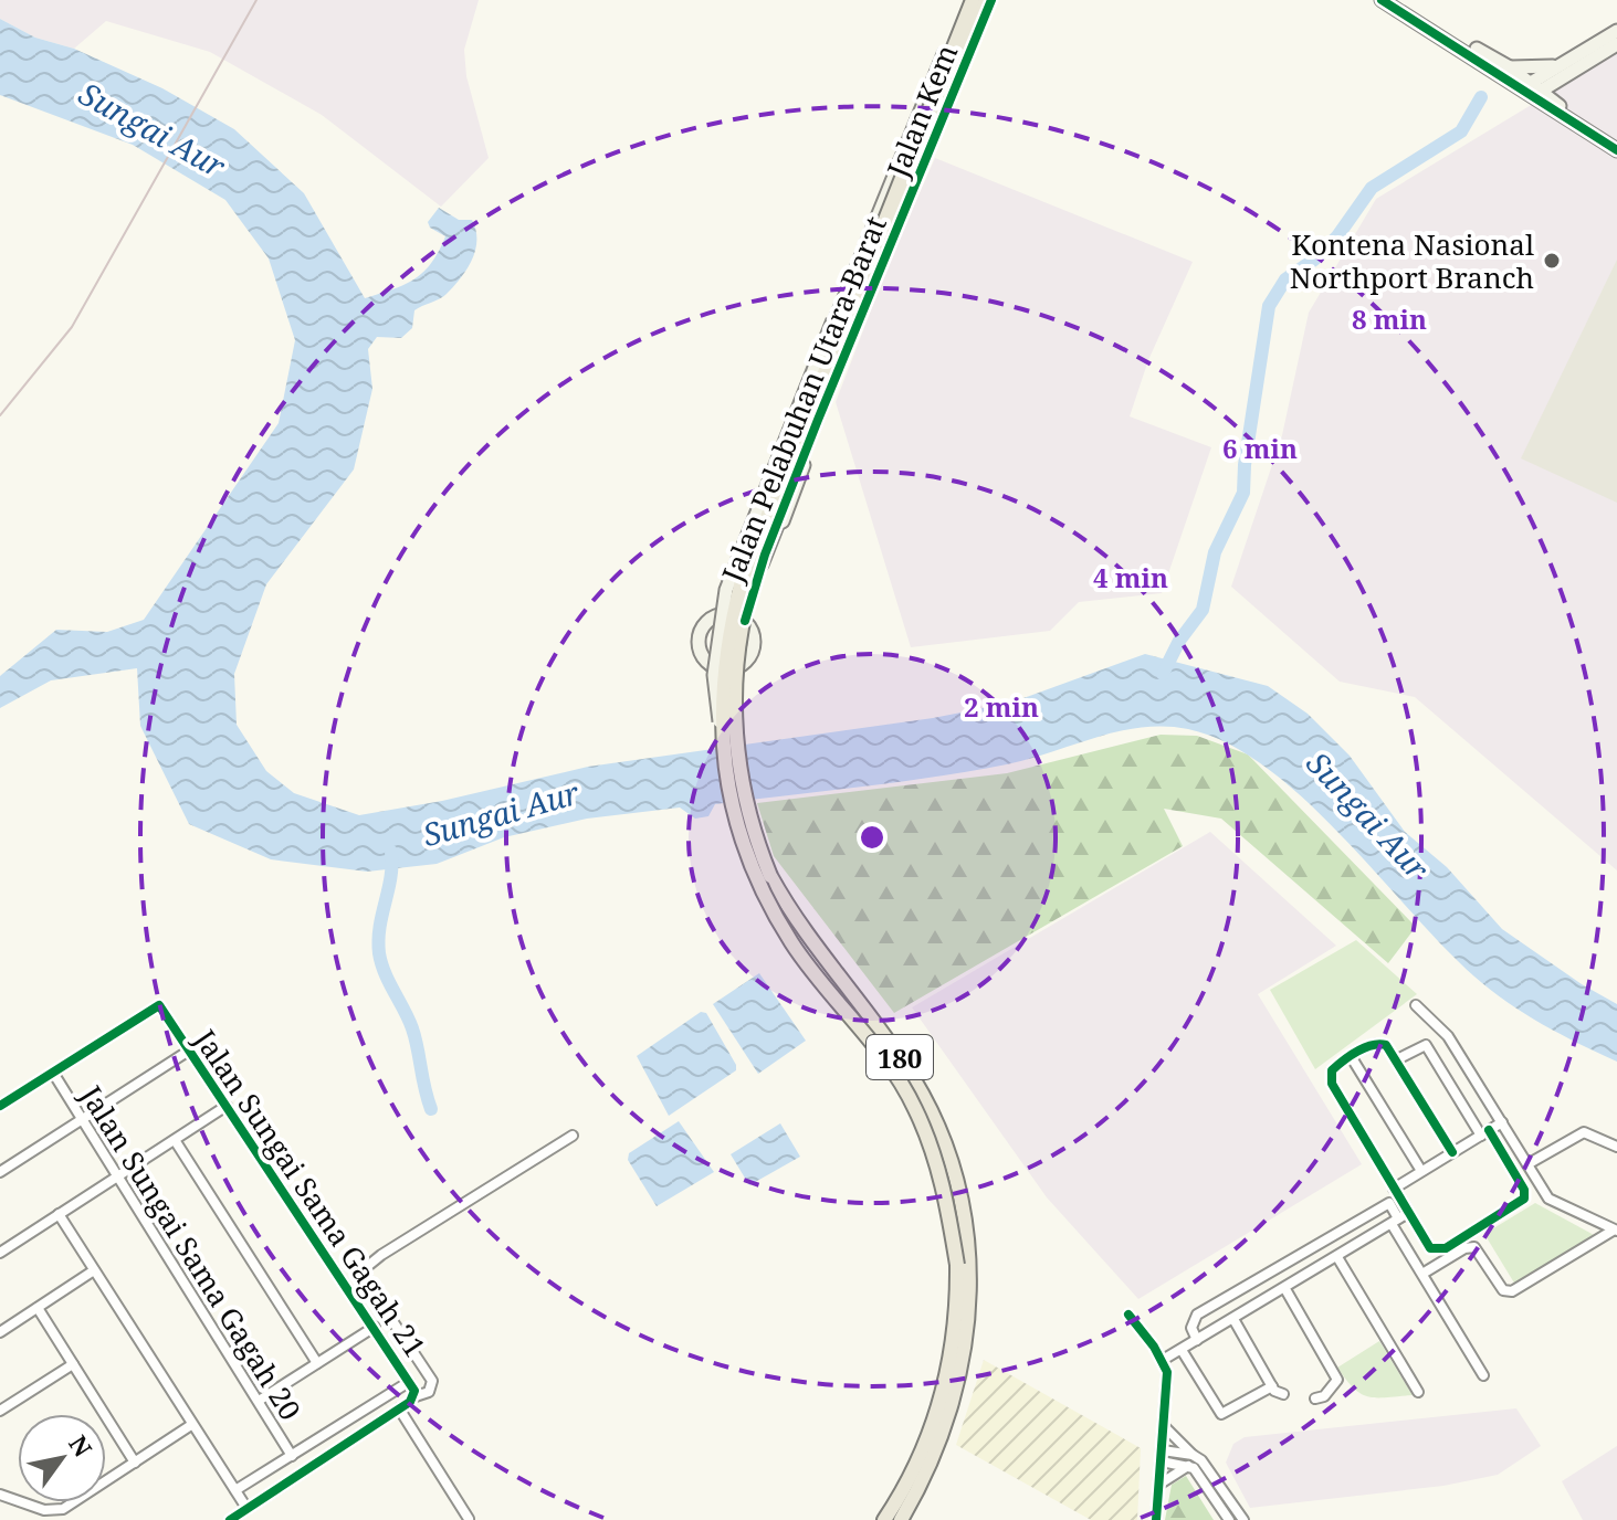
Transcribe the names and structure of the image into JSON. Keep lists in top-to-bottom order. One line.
{"streets":{"main road":["Jalan Pelabuhan Utara-Barat","180"],"street":["Jalan Kem","Jalan Sungai Sama Gagah 21","Jalan Sungai Sama Gagah 20"]},"crossings":[["Jalan Kem","Jalan Pelabuhan Utara-Barat"],["Jalan Sungai Sama Gagah 21","Jalan Sungai Sama Gagah 20"]],"water":["Sungai Aur"],"places":["Kontena Nasional Northport Branch"],"north":"top right","rings":["8 min","6 min","4 min","2 min"]}
